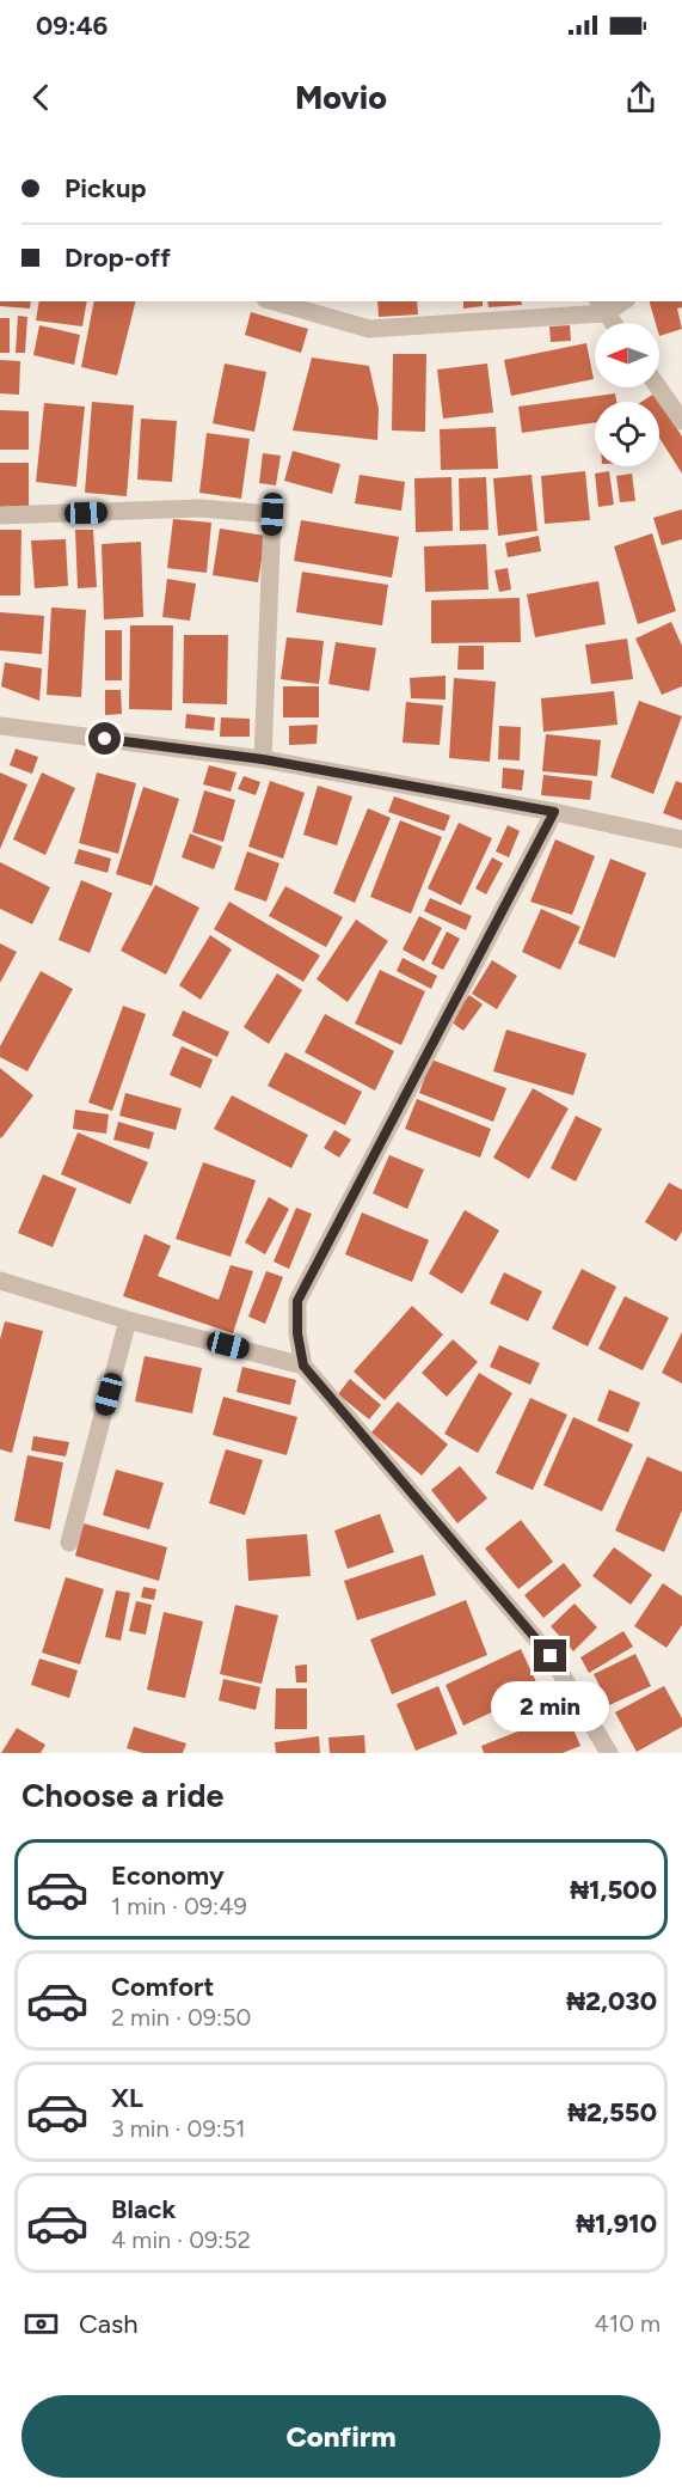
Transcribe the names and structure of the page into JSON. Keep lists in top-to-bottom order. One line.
{"north":"left","page":{"status":"09:46","header":"Movio","banner":["Pickup","Drop-off"],"bubble":"2 min","heading":"Choose a ride","list":[{"name":"Economy","note":"1 min · 09:49","value":"₦1,500"},{"name":"Comfort","note":"2 min · 09:50","value":"₦2,030"},{"name":"XL","note":"3 min · 09:51","value":"₦2,550"},{"name":"Black","note":"4 min · 09:52","value":"₦1,910"}],"pay":["Cash","410 m"],"buttons":"Confirm"}}
